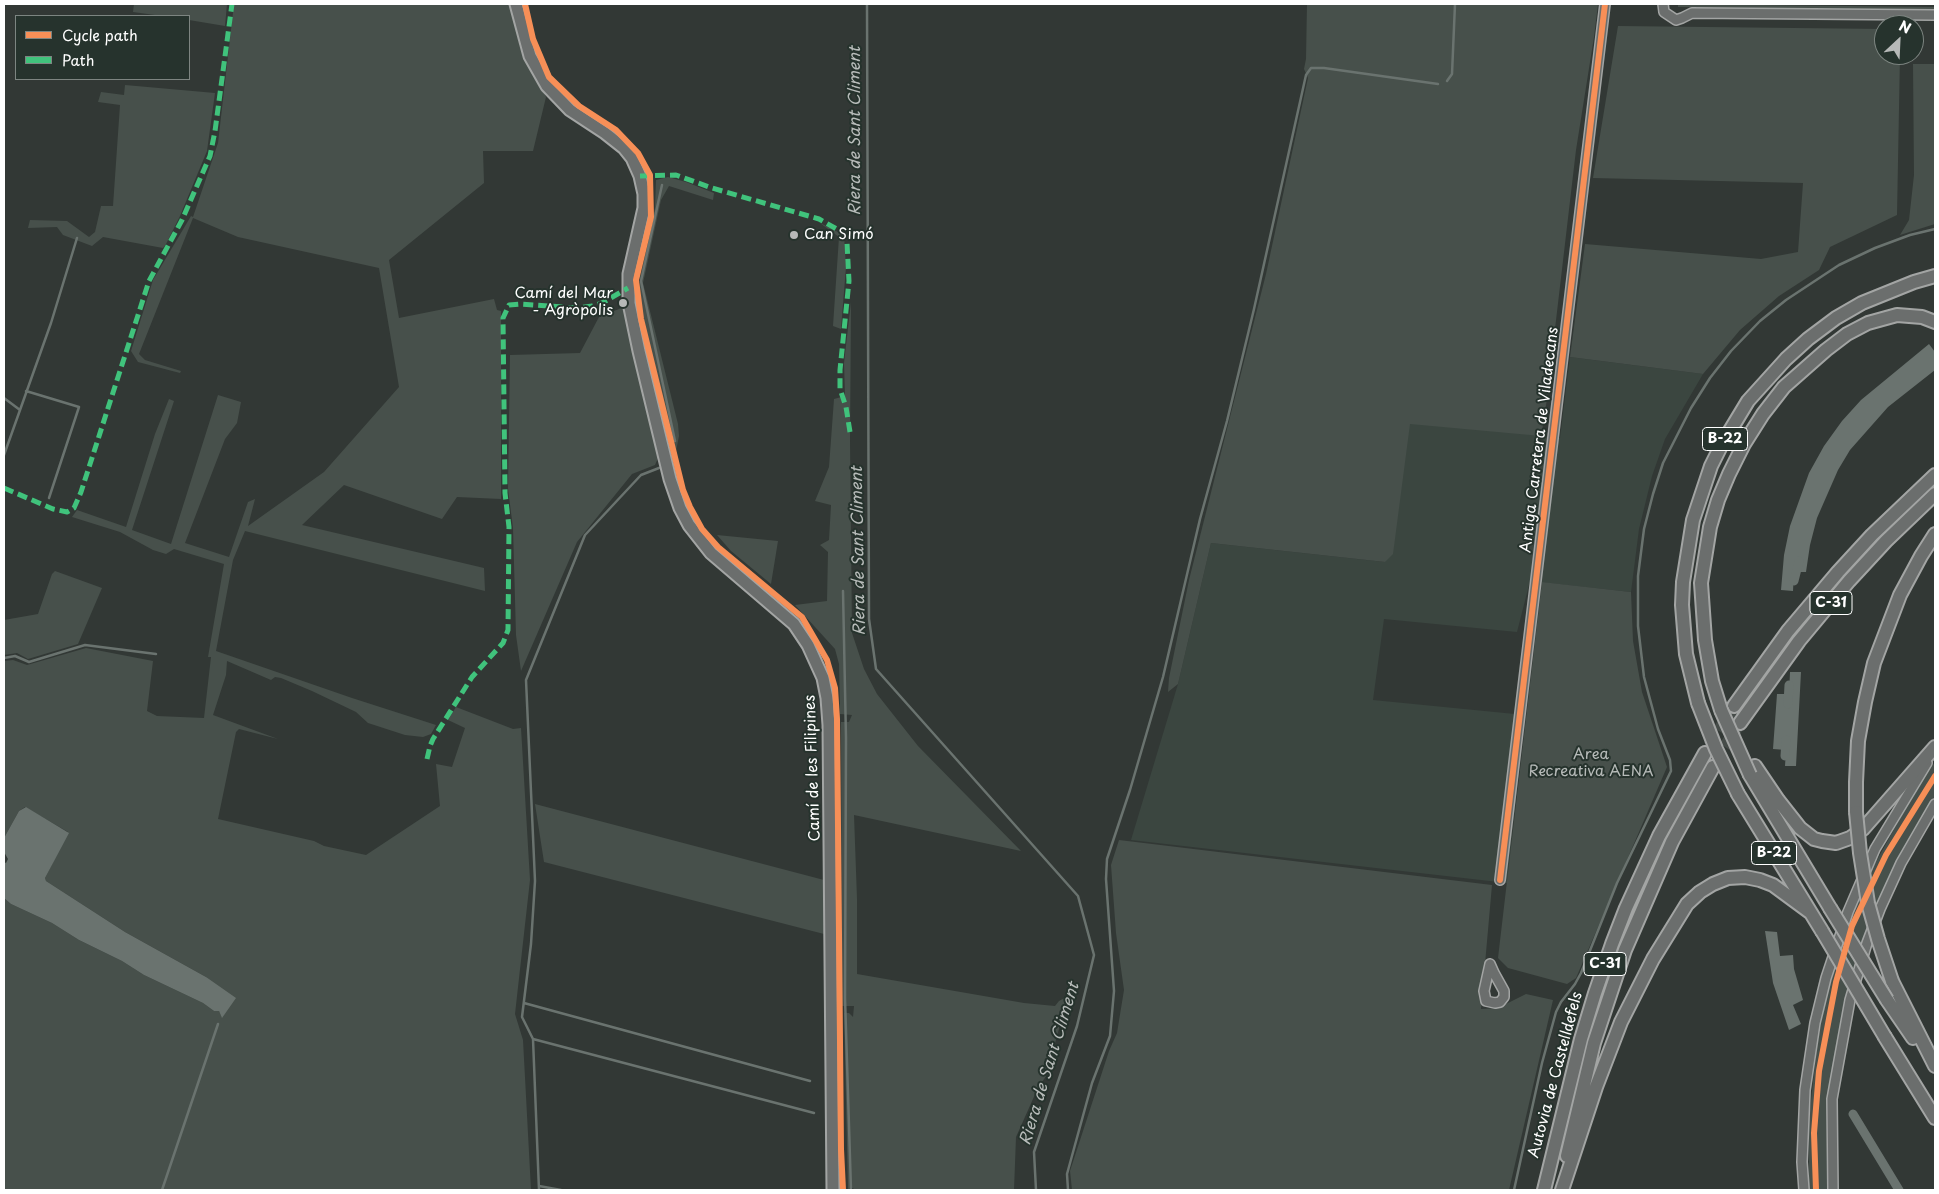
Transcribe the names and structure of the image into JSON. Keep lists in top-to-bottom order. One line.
{"streets":{"highway":["B-22","C-31","Autovia de Castelldefels"],"main road":["Camí de les Filipines"],"street":["Antiga Carretera de Viladecans"]},"water":["Riera de Sant Climent"],"parks":["Area Recreativa AENA"],"places":["Can Simó","Camí del Mar - Agròpolis"],"legend":["Cycle path","Path"],"north":"top right"}
